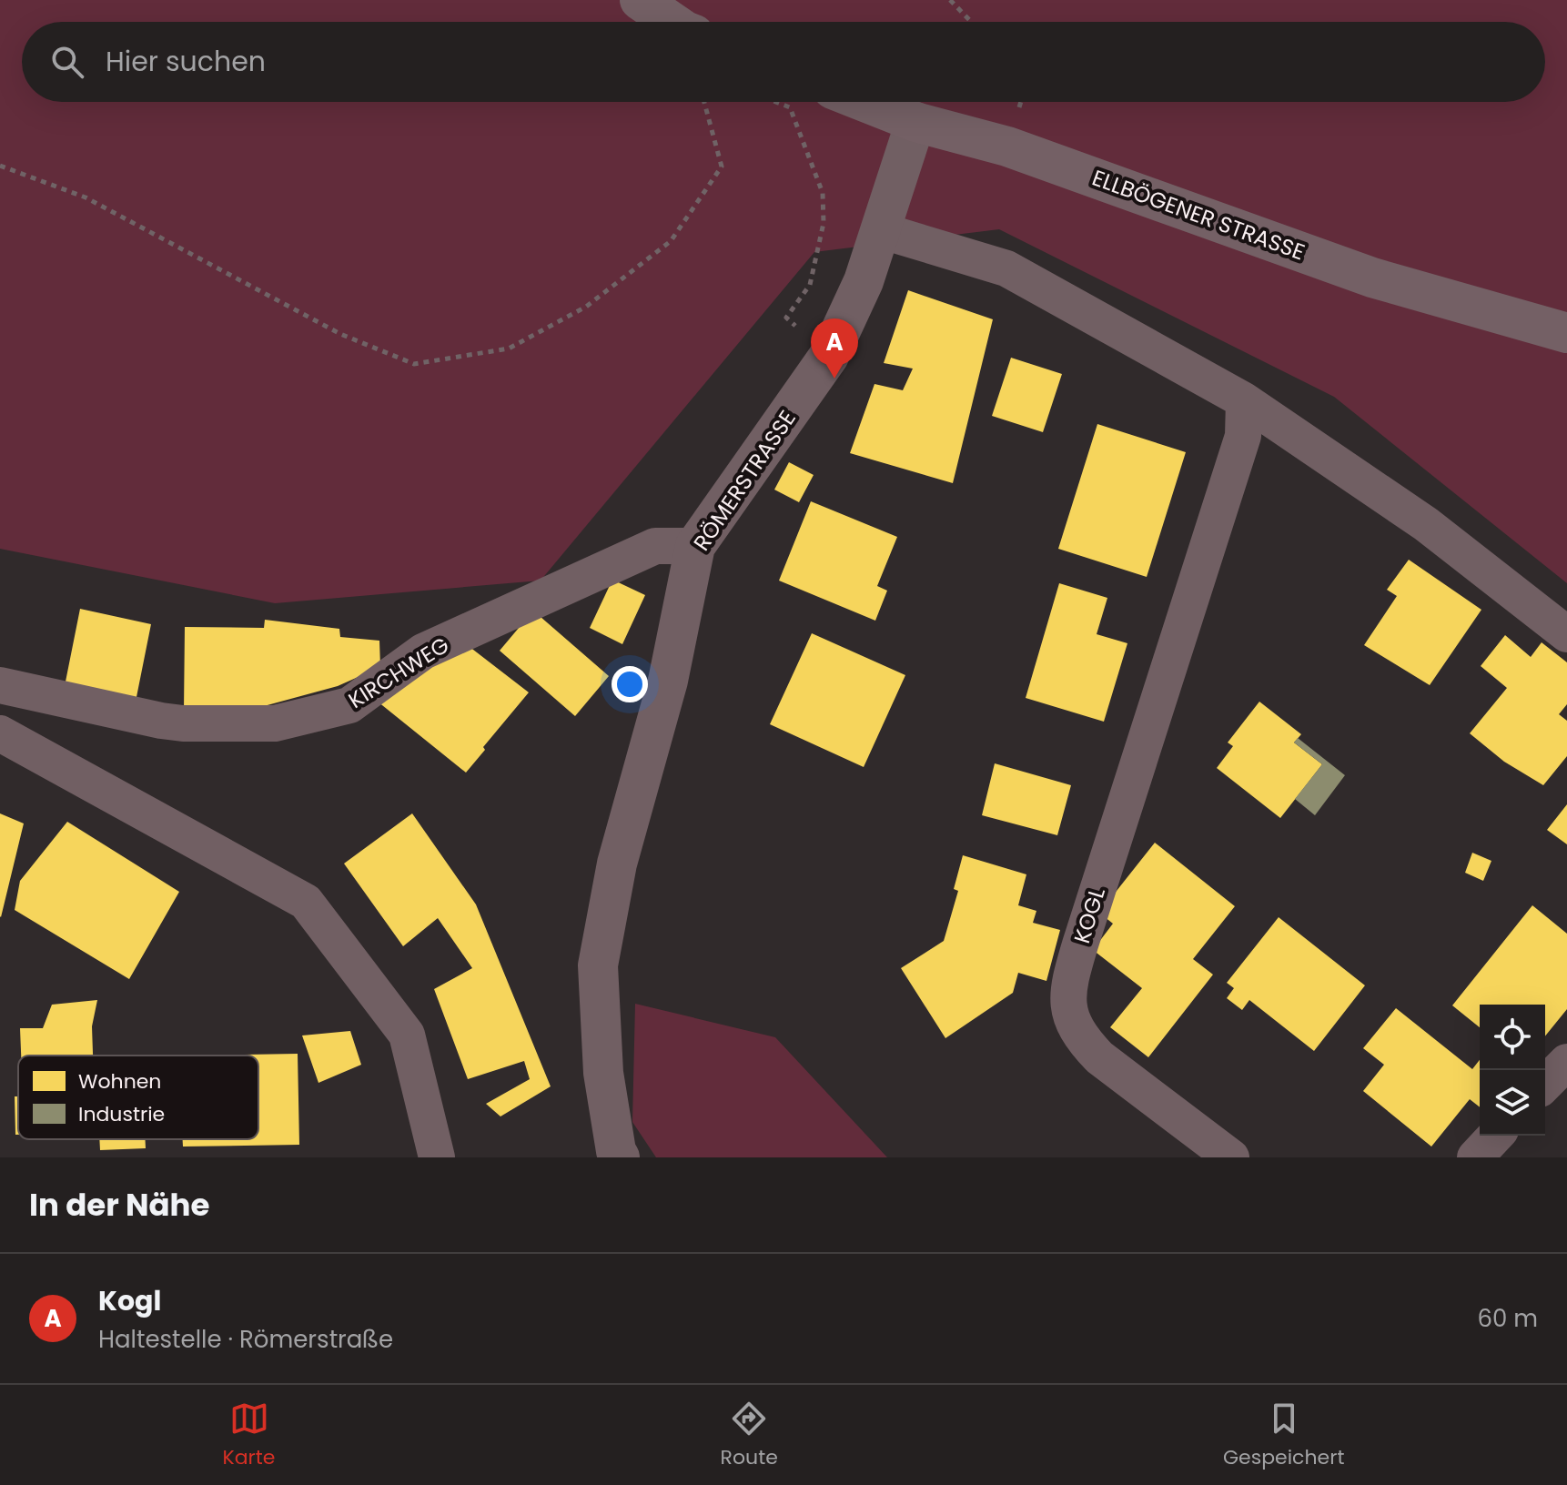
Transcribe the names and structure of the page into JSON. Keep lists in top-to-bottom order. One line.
{"streets":{"main road":["ELLBÖGENER STRASSE"],"street":["RÖMERSTRASSE","KIRCHWEG","KOGL"]},"crossings":[["ELLBÖGENER STRASSE","RÖMERSTRASSE"],["RÖMERSTRASSE","KIRCHWEG"]],"legend":["Wohnen","Industrie"],"page":{"search":"Hier suchen","pins":"A","heading":"In der Nähe","list":[{"mark":"A","name":"Kogl","note":"Haltestelle · Römerstraße","value":"60 m"}],"nav":["Karte","Route","Gespeichert"]}}
